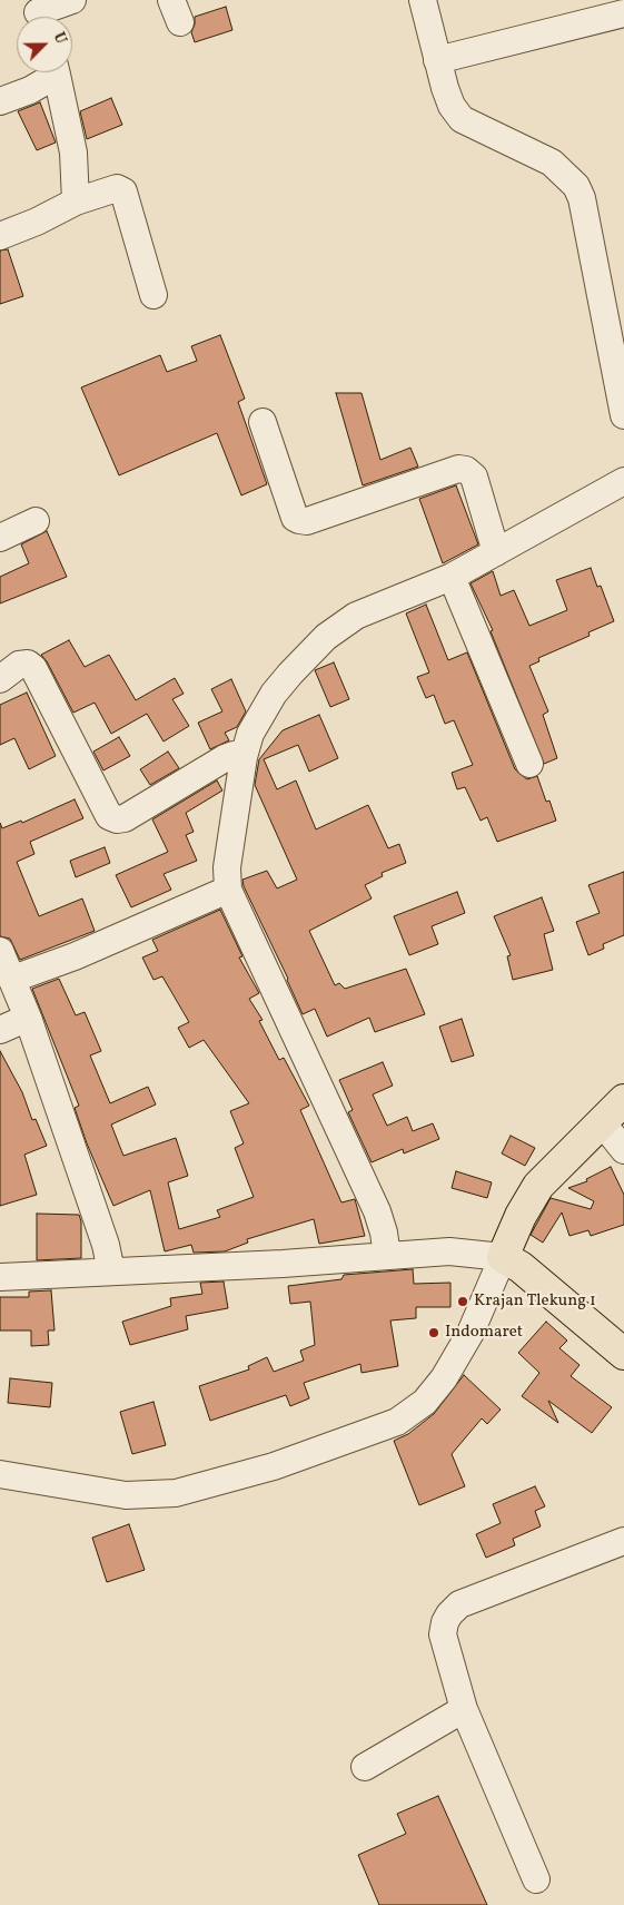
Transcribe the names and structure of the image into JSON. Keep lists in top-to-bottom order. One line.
{"places":["Krajan Tlekung 1","Indomaret"],"north":"top right"}
